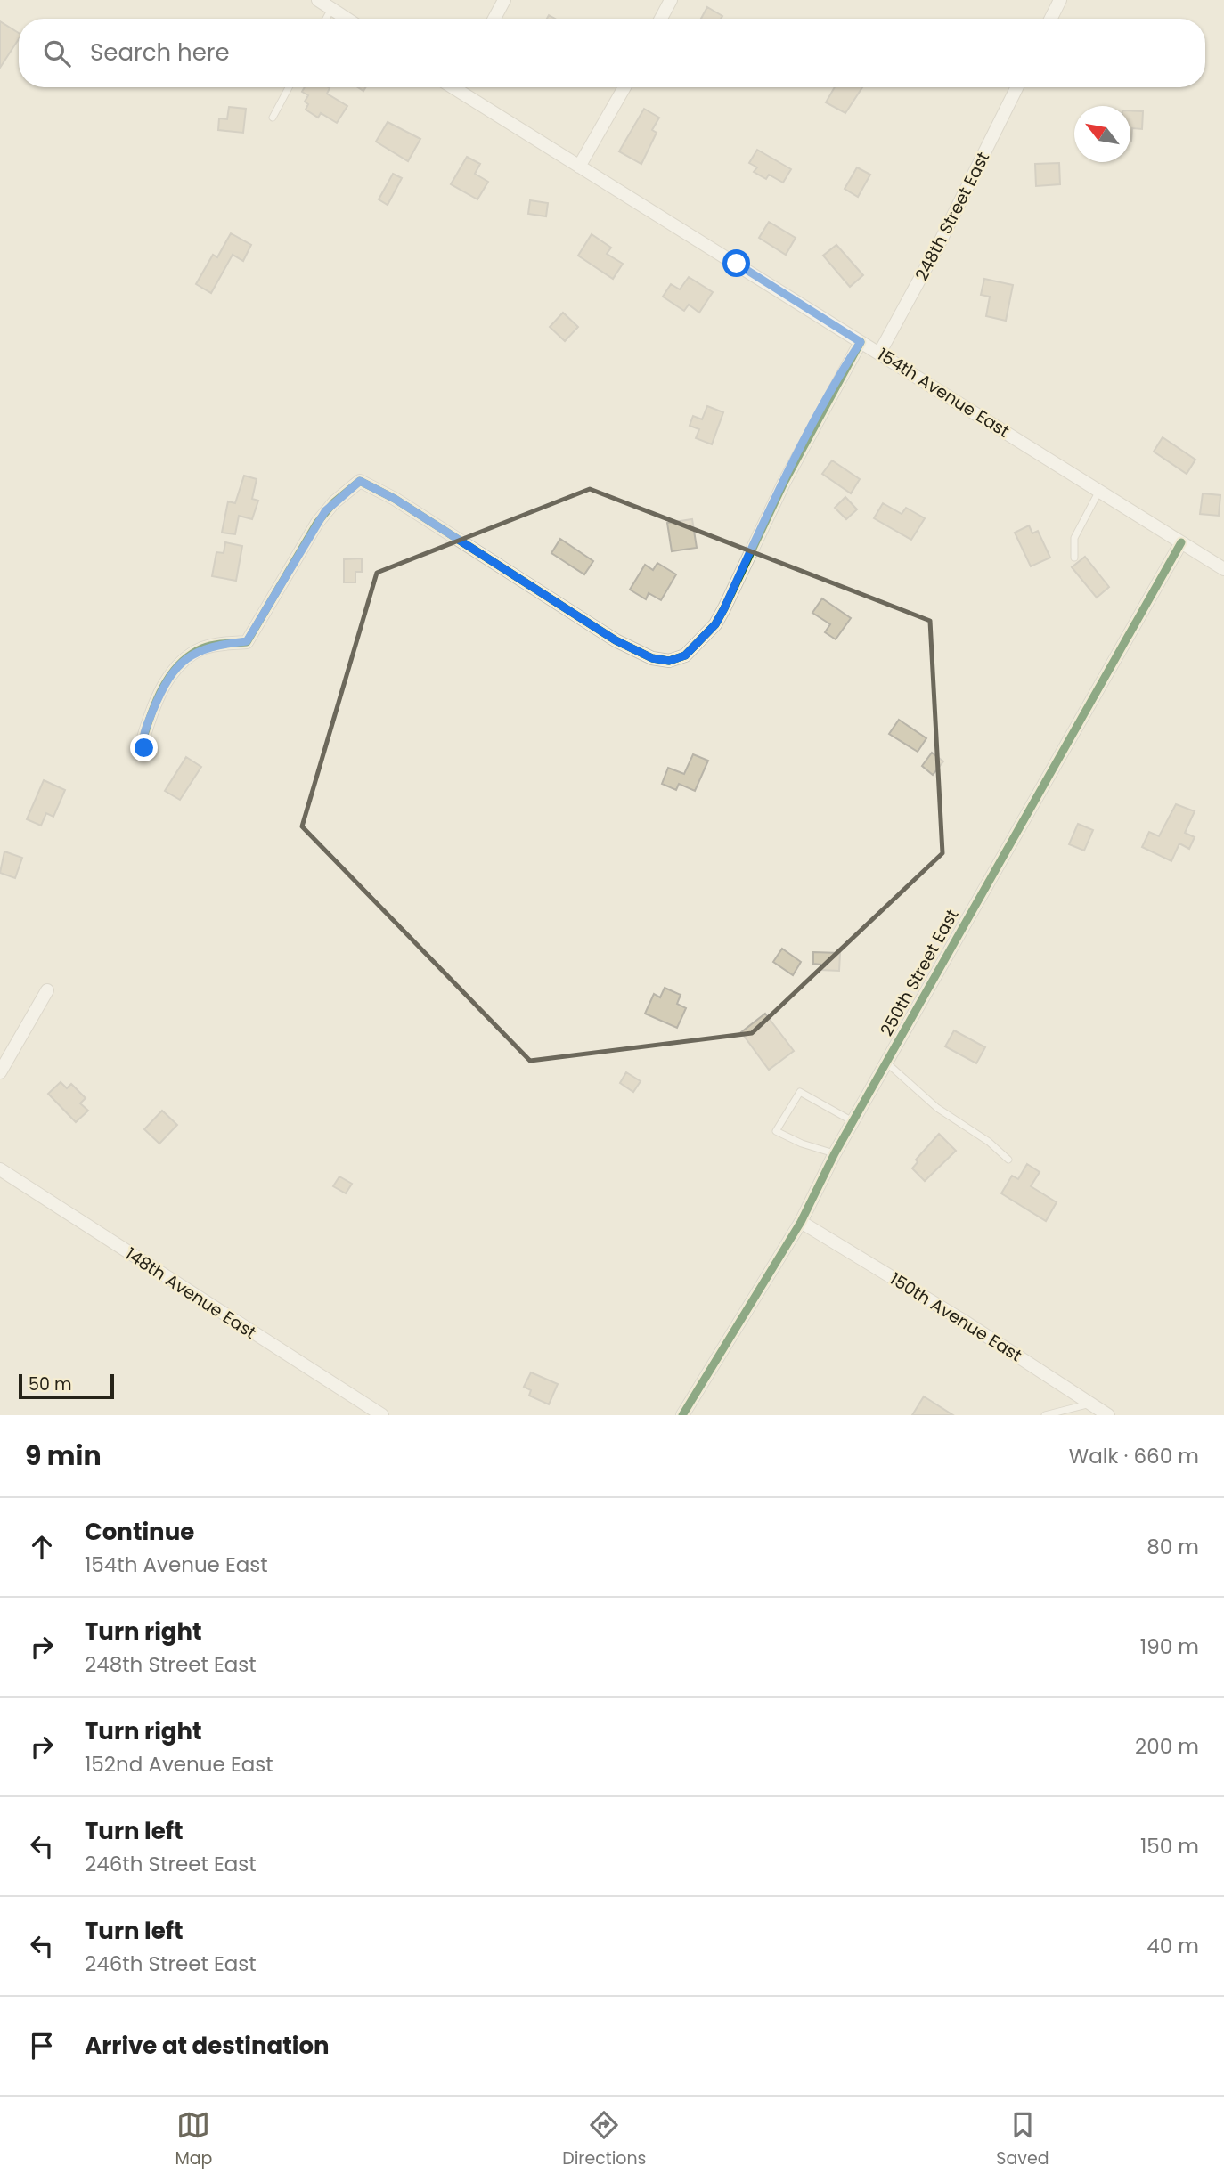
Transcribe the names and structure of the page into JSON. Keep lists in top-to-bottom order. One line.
{"streets":{"street":["248th Street East","154th Avenue East","250th Street East","148th Avenue East","150th Avenue East"]},"crossings":[["248th Street East","154th Avenue East"],["154th Avenue East","250th Street East"],["250th Street East","150th Avenue East"]],"scale_bar":"50 m","north":"top left","page":{"search":"Search here","scale":"50 m","heading":["9 min","Walk · 660 m"],"list":[["Continue","154th Avenue East","80 m"],["Turn right","248th Street East","190 m"],["Turn right","152nd Avenue East","200 m"],["Turn left","246th Street East","150 m"],["Turn left","246th Street East","40 m"],"Arrive at destination"],"nav":["Map","Directions","Saved"]}}
